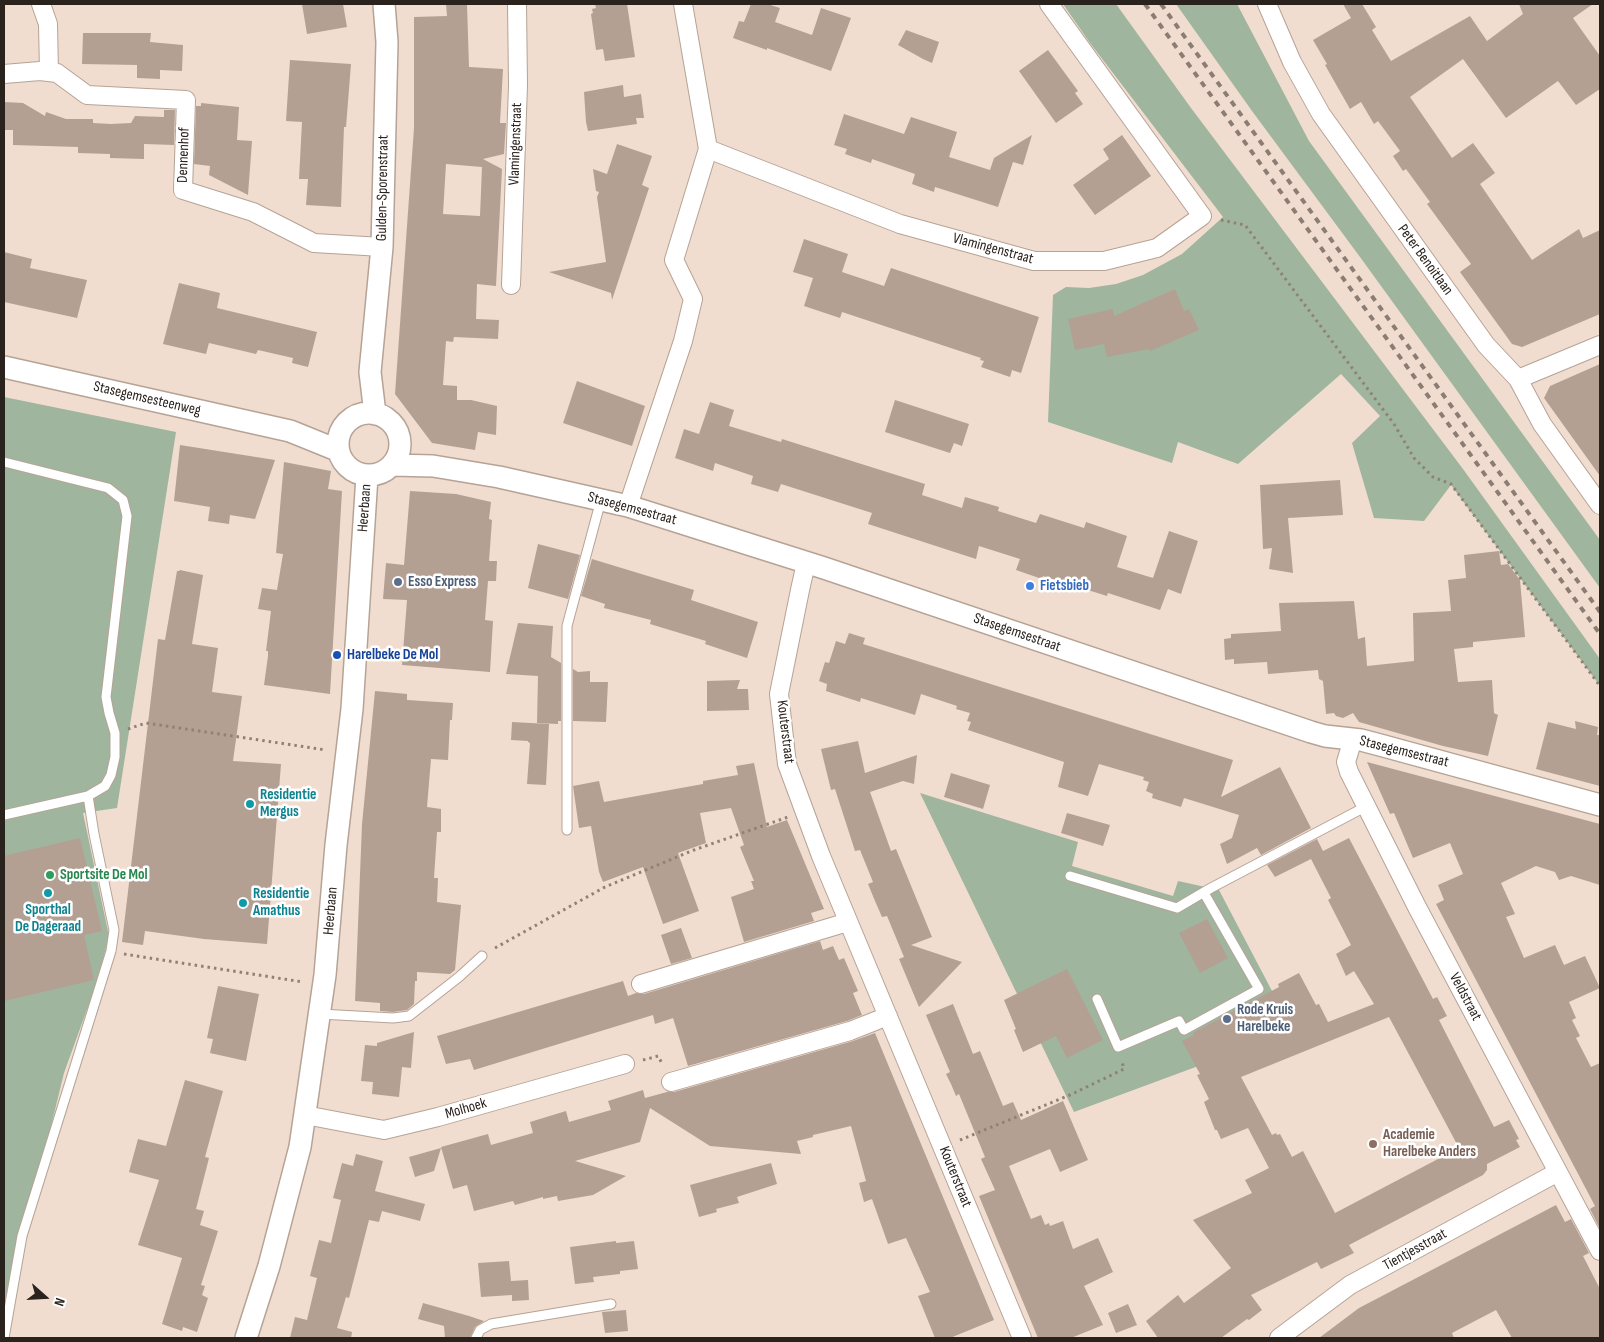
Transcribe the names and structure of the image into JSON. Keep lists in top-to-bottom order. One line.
{"streets":{"street":["Vlamingenstraat","Dennenhof","Gulden-Sporenstraat","Peter Benoitlaan","Stasegemsesteenweg","Heerbaan","Stasegemsestraat","Kouterstraat","Veldstraat","Molhoek","Tientjesstraat"]},"crossings":[["Dennenhof","Gulden-Sporenstraat"],["Gulden-Sporenstraat","Stasegemsesteenweg"],["Gulden-Sporenstraat","Heerbaan"],["Gulden-Sporenstraat","Stasegemsestraat"],["Stasegemsesteenweg","Heerbaan"],["Stasegemsesteenweg","Stasegemsestraat"],["Heerbaan","Stasegemsestraat"],["Heerbaan","Molhoek"],["Stasegemsestraat","Kouterstraat"],["Stasegemsestraat","Veldstraat"],["Veldstraat","Tientjesstraat"]],"places":["Esso Express","Fietsbieb","Harelbeke De Mol","Residentie Mergus","Sportsite De Mol","Sporthal De Dageraad","Residentie Amathus","Rode Kruis Harelbeke","Academie Harelbeke Anders"],"north":"right"}
